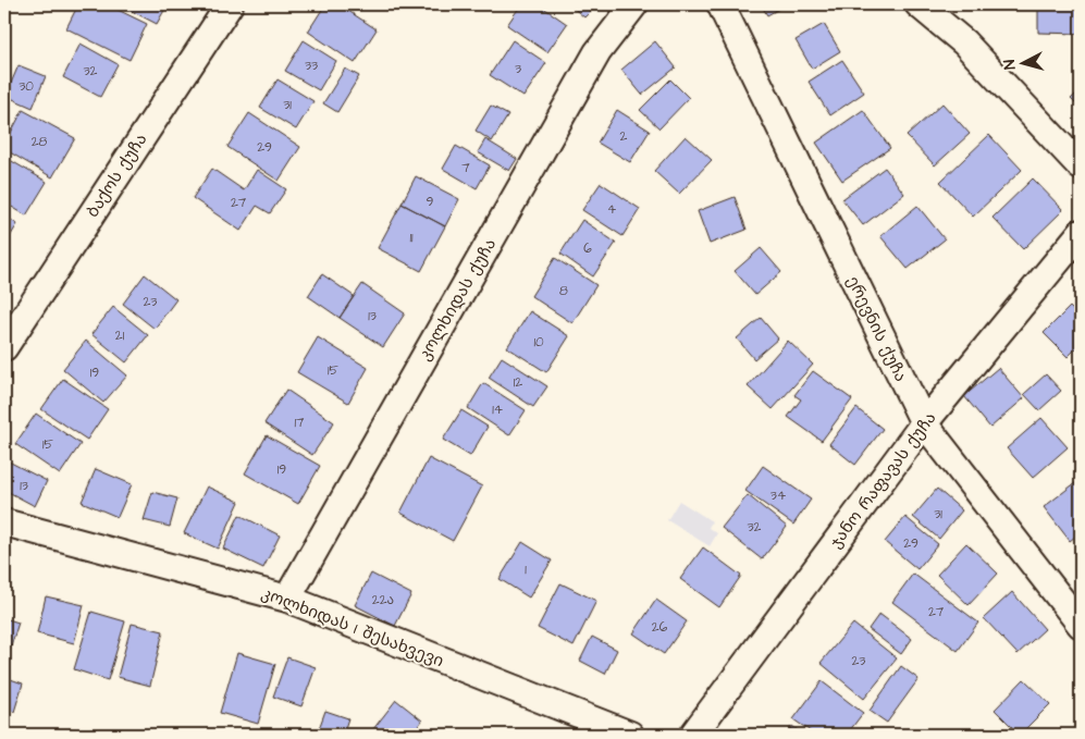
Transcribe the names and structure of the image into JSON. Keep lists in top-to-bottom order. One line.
{"streets":{"street":["ბაქოს ქუჩა","კოლხიდას ქუჩა","ერევნის ქუჩა","ჯანო რაფავას ქუჩა","კოლხიდას I შესახვევი"]},"crossings":[["კოლხიდას ქუჩა","კოლხიდას I შესახვევი"],["ერევნის ქუჩა","ჯანო რაფავას ქუჩა"]],"house_numbers":["33","3","32","30","31","2","28","29","7","9","27","4","11","6","8","23","13","21","10","15","19","12","14","17","15","19","13","34","31","32","29","1","22ა","27","26","23"],"north":"left"}
